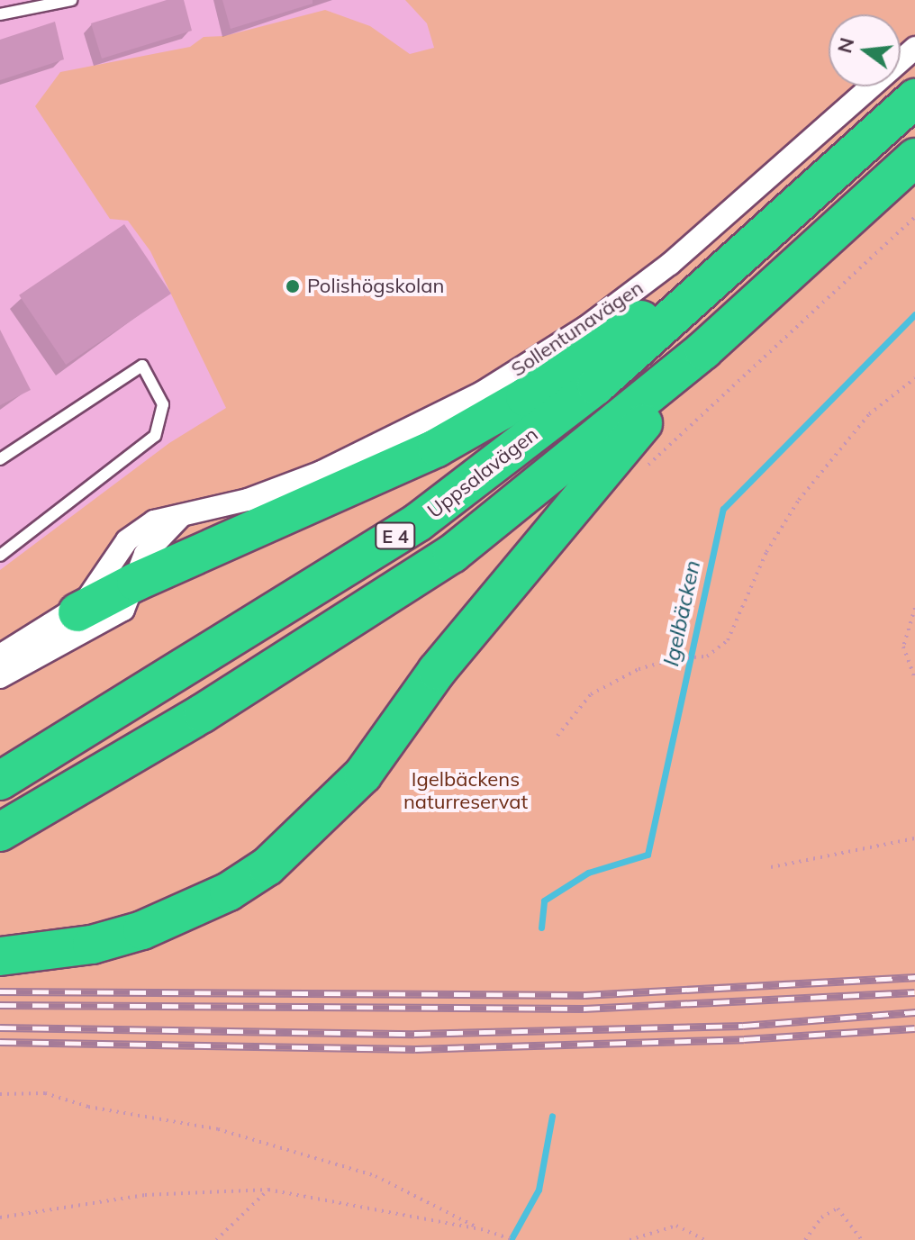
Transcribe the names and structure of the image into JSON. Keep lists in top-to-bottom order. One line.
{"streets":{"highway":["Uppsalavägen","E 4"],"street":["Sollentunavägen"]},"water":["Igelbäcken"],"parks":["Igelbäckens naturreservat"],"places":["Polishögskolan"],"north":"left"}
